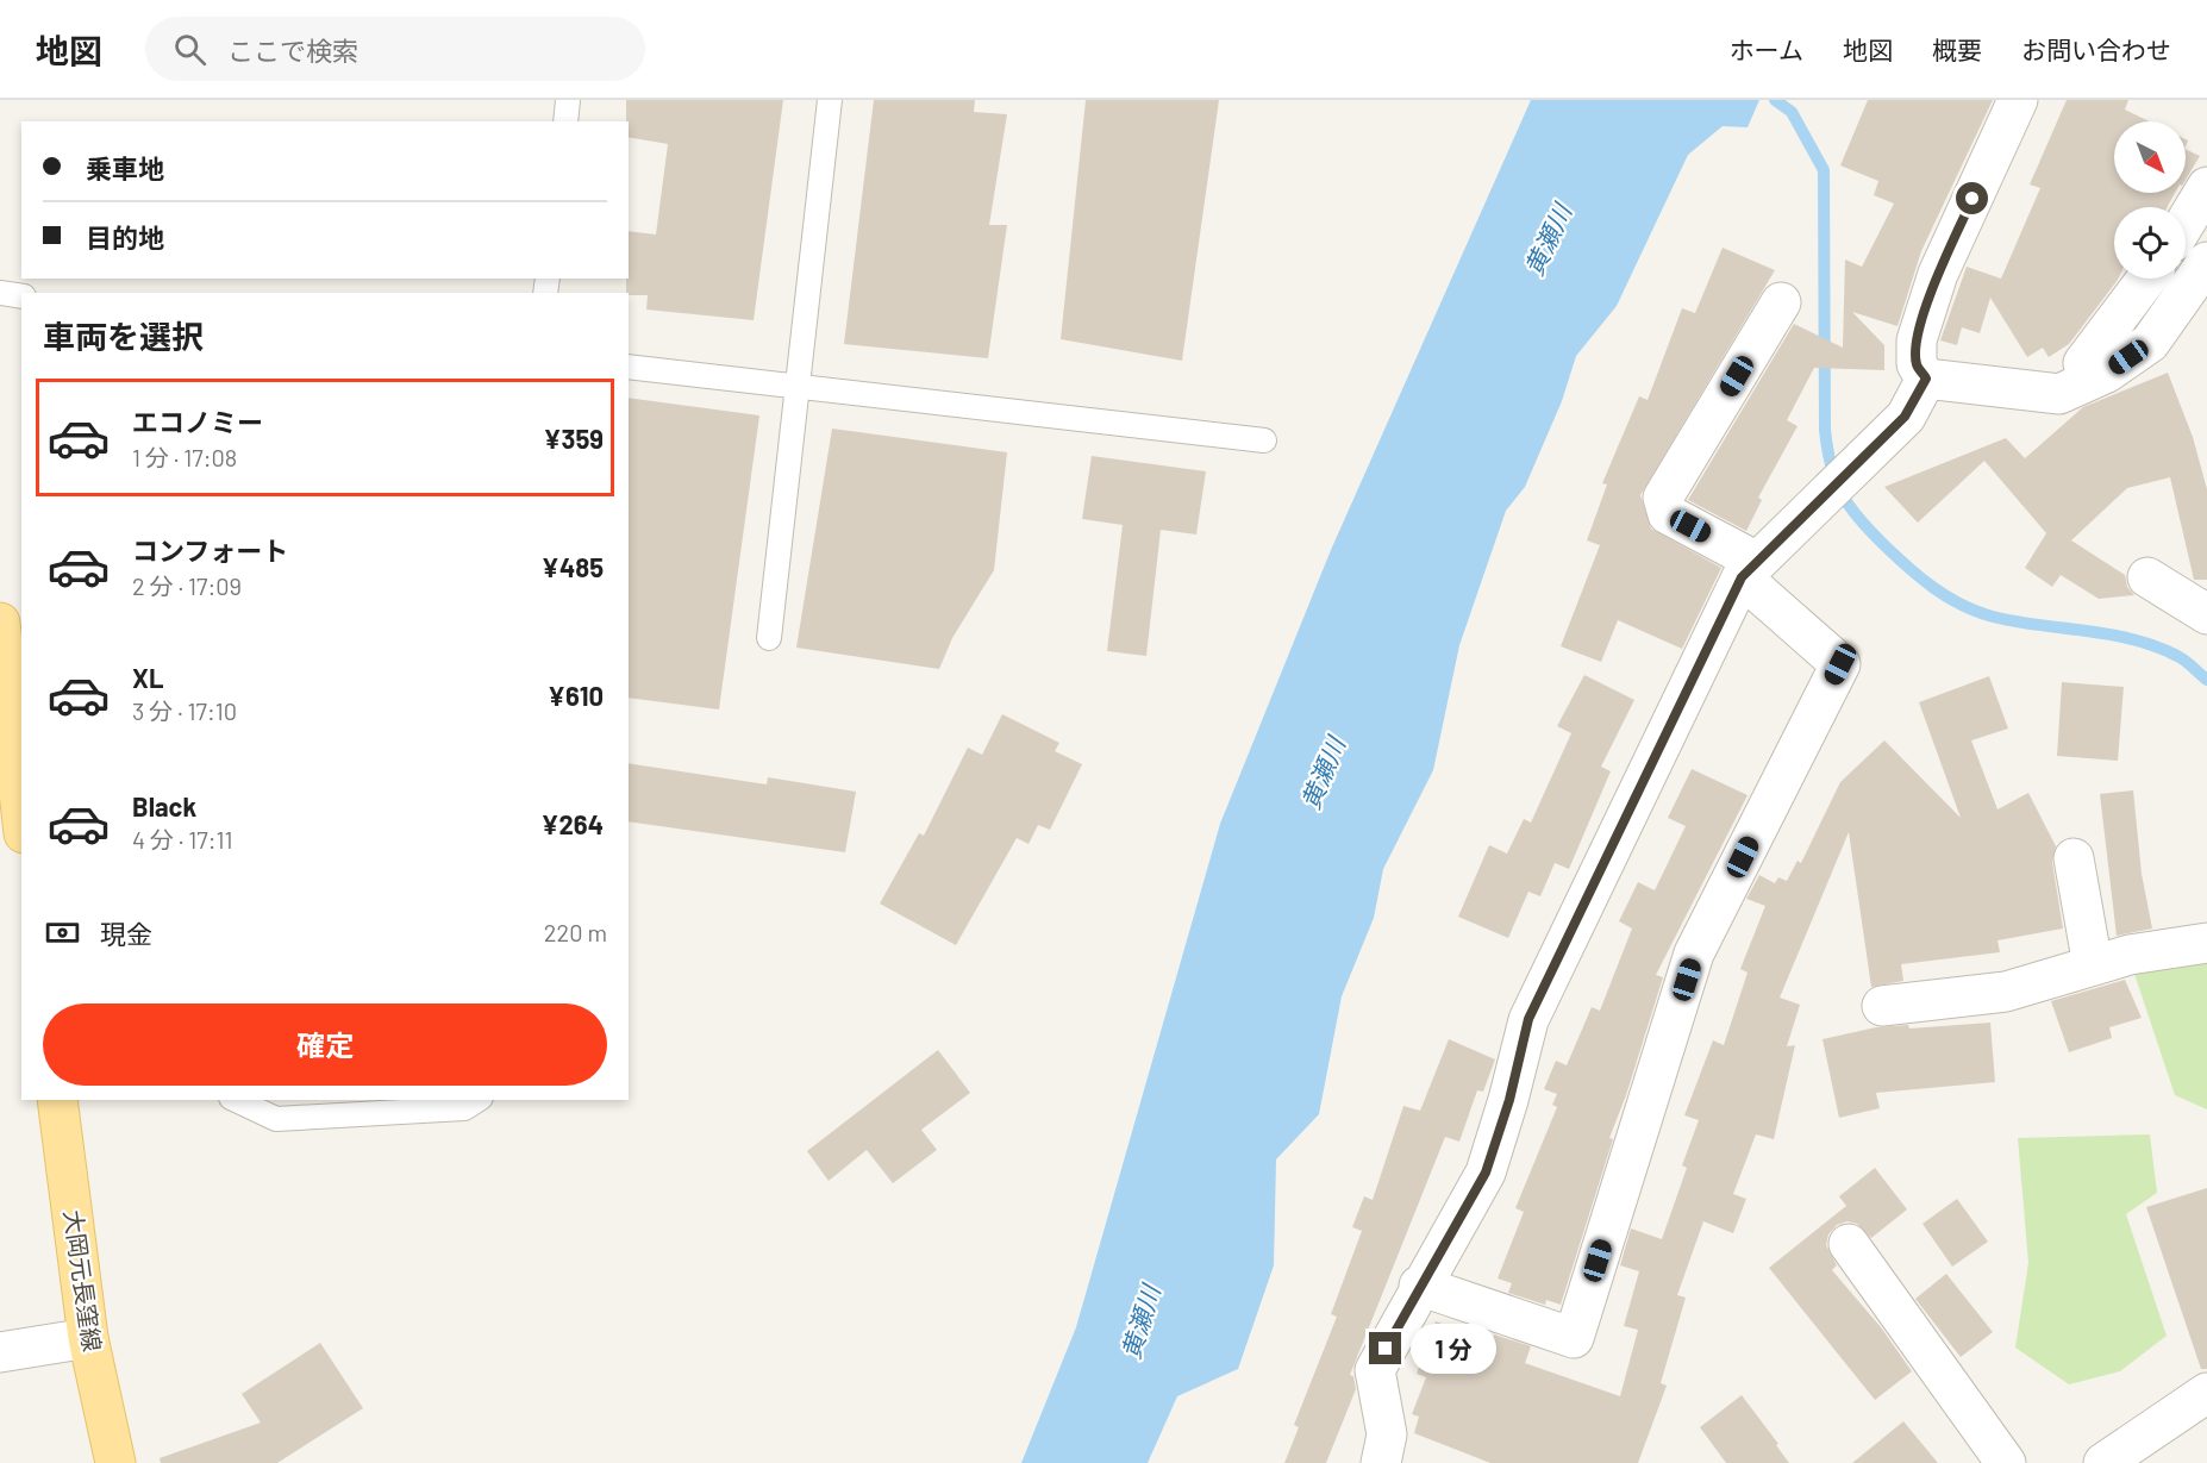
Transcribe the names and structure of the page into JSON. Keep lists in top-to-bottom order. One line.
{"streets":{"main road":["大岡元長窪線"]},"water":["黄瀬川"],"north":"bottom right","page":{"header":"地図","search":"ここで検索","nav":["ホーム","地図","概要","お問い合わせ"],"banner":["乗車地","目的地"],"heading":"車両を選択","list":[{"name":"エコノミー","note":"1 分 · 17:08","value":"¥359"},{"name":"コンフォート","note":"2 分 · 17:09","value":"¥485"},{"name":"XL","note":"3 分 · 17:10","value":"¥610"},{"name":"Black","note":"4 分 · 17:11","value":"¥264"}],"pay":["現金","220 m"],"buttons":"確定","bubble":"1 分"}}
